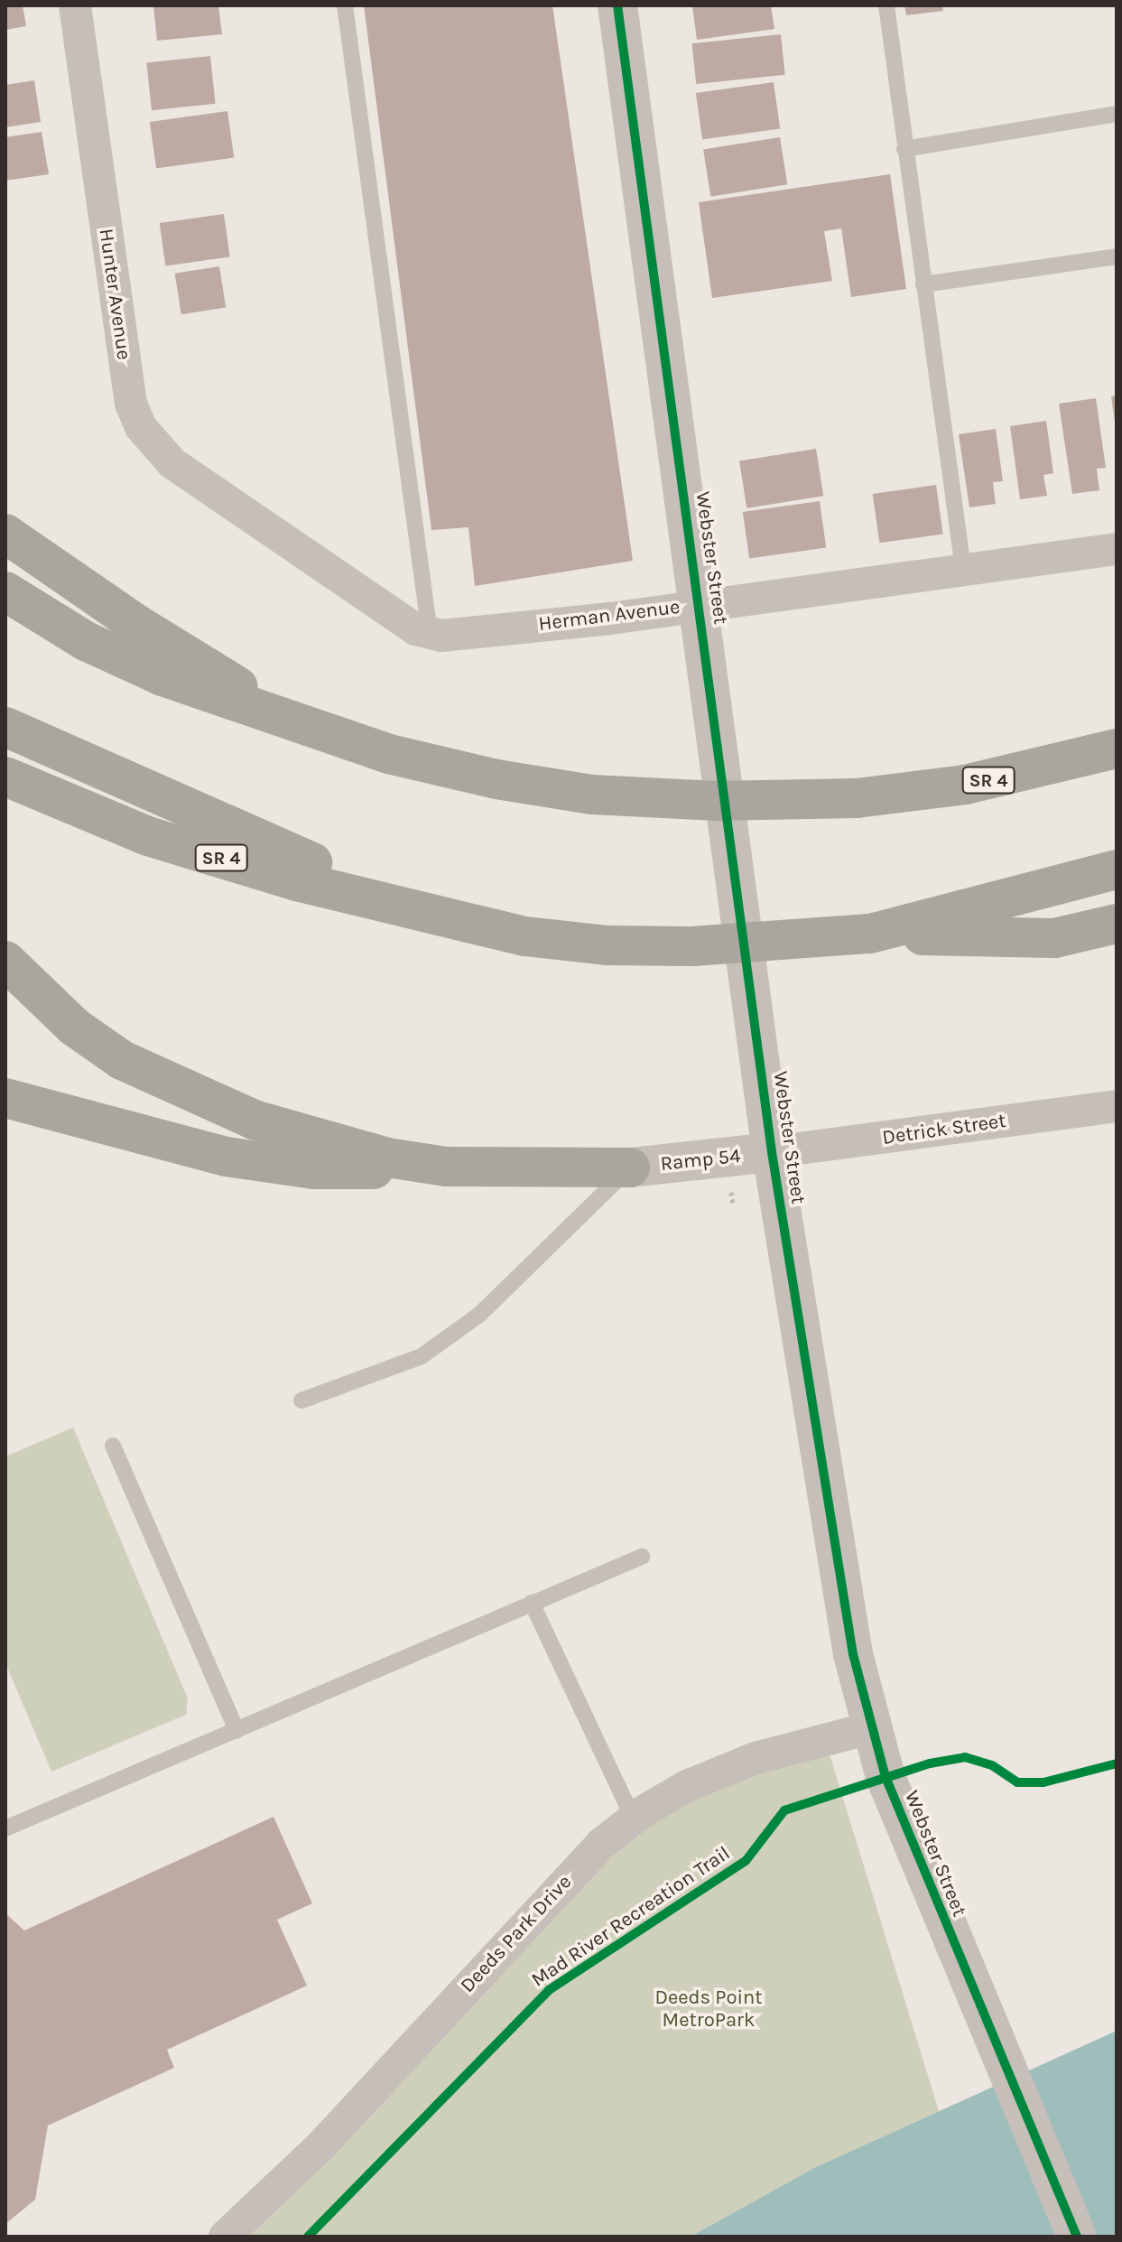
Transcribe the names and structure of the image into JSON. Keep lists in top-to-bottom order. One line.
{"streets":{"highway":["SR 4"],"street":["Hunter Avenue","Webster Street","Herman Avenue","Detrick Street","Ramp 54","Deeds Park Drive"],"cycle path":["Mad River Recreation Trail"]},"crossings":[["Hunter Avenue","Herman Avenue"],["Webster Street","Herman Avenue"],["Webster Street","Detrick Street"],["Webster Street","Ramp 54"],["Webster Street","Deeds Park Drive"],["Detrick Street","Ramp 54"]],"parks":["Deeds Point MetroPark"]}
